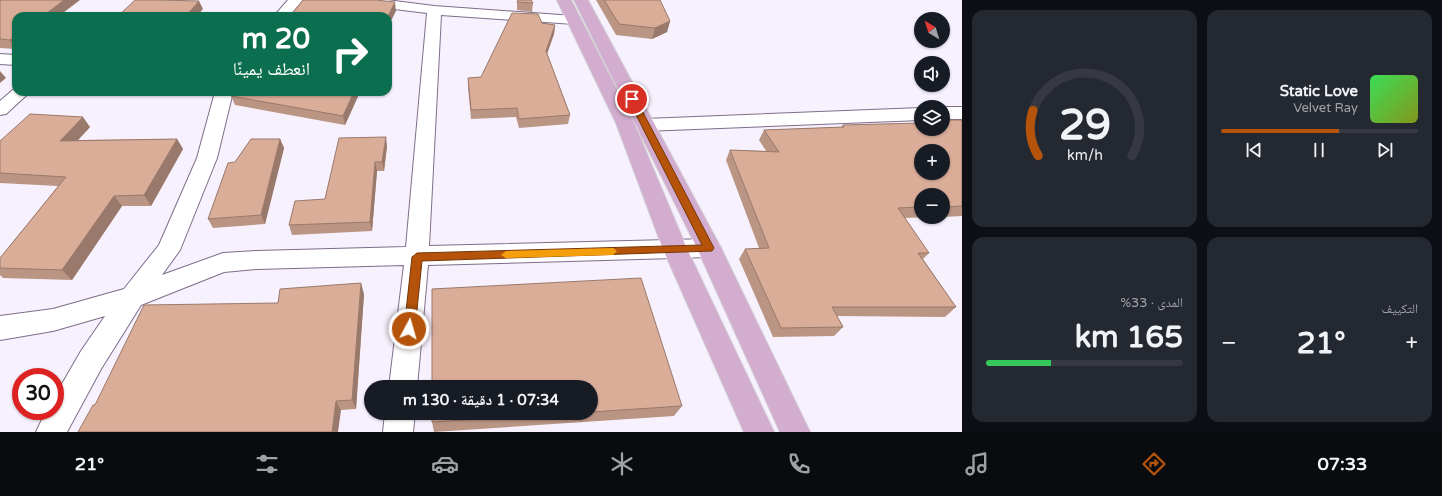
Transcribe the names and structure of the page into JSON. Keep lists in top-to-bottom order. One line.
{"north":"top left","page":{"map_buttons":["+","−"],"turn":["20 m","انعطف يمينًا"],"song":["Static Love","Velvet Ray"],"tile":["التكييف",["المدى · 33%","165 km"]],"heat":["−","21°","+"],"limit":"30","trip":"07:34 · 1 دقيقة · 130 m","tabs":["07:33","21°"],"gauge":["29","km/h"]}}
